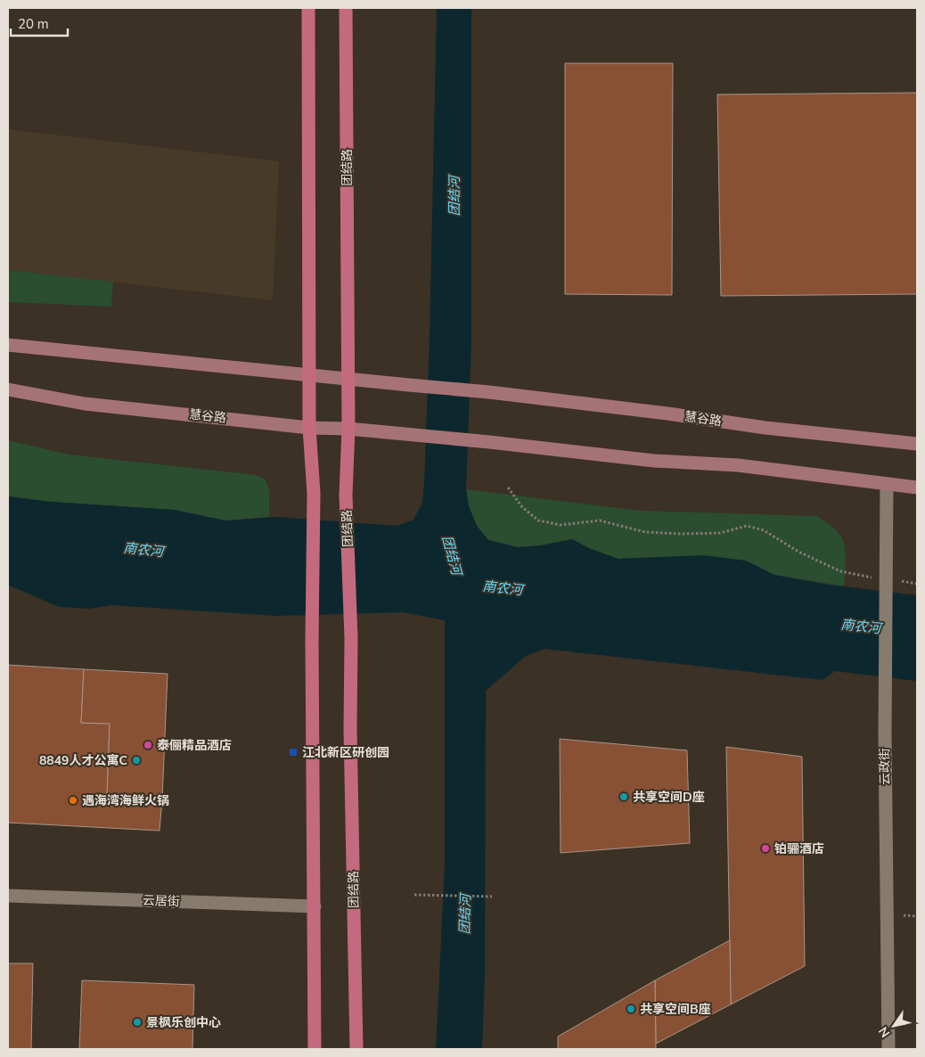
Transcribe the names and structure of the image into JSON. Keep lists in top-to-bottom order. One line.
{"streets":{"main road":["团结路","慧谷路"],"street":["云政街","云居街"]},"crossings":[["团结路","慧谷路"],["慧谷路","云政街"]],"water":["团结河","南农河"],"places":{"other":["泰俪精品酒店","8849人才公寓C","共享空间D座","遇海湾海鲜火锅","铂骊酒店","共享空间B座","景枫乐创中心"],"transit":["江北新区研创园"]},"scale_bar":"20 m","north":"bottom left"}
